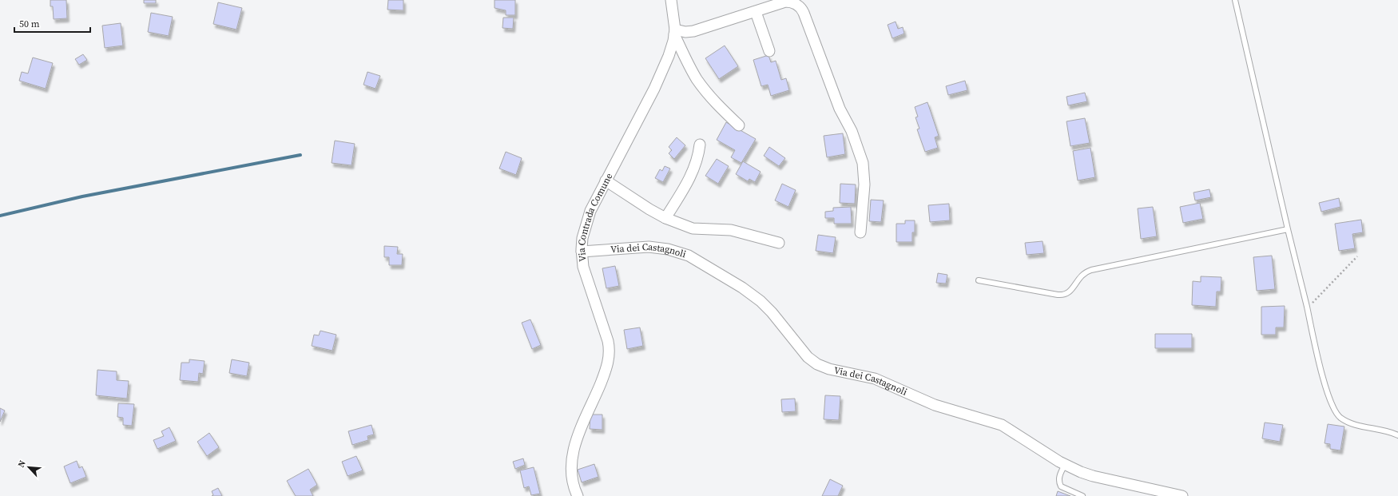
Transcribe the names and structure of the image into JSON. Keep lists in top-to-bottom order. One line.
{"streets":{"street":["Via Contrada Comune","Via dei Castagnoli"]},"crossings":[["Via Contrada Comune","Via dei Castagnoli"]],"scale_bar":"50 m","north":"top left"}
